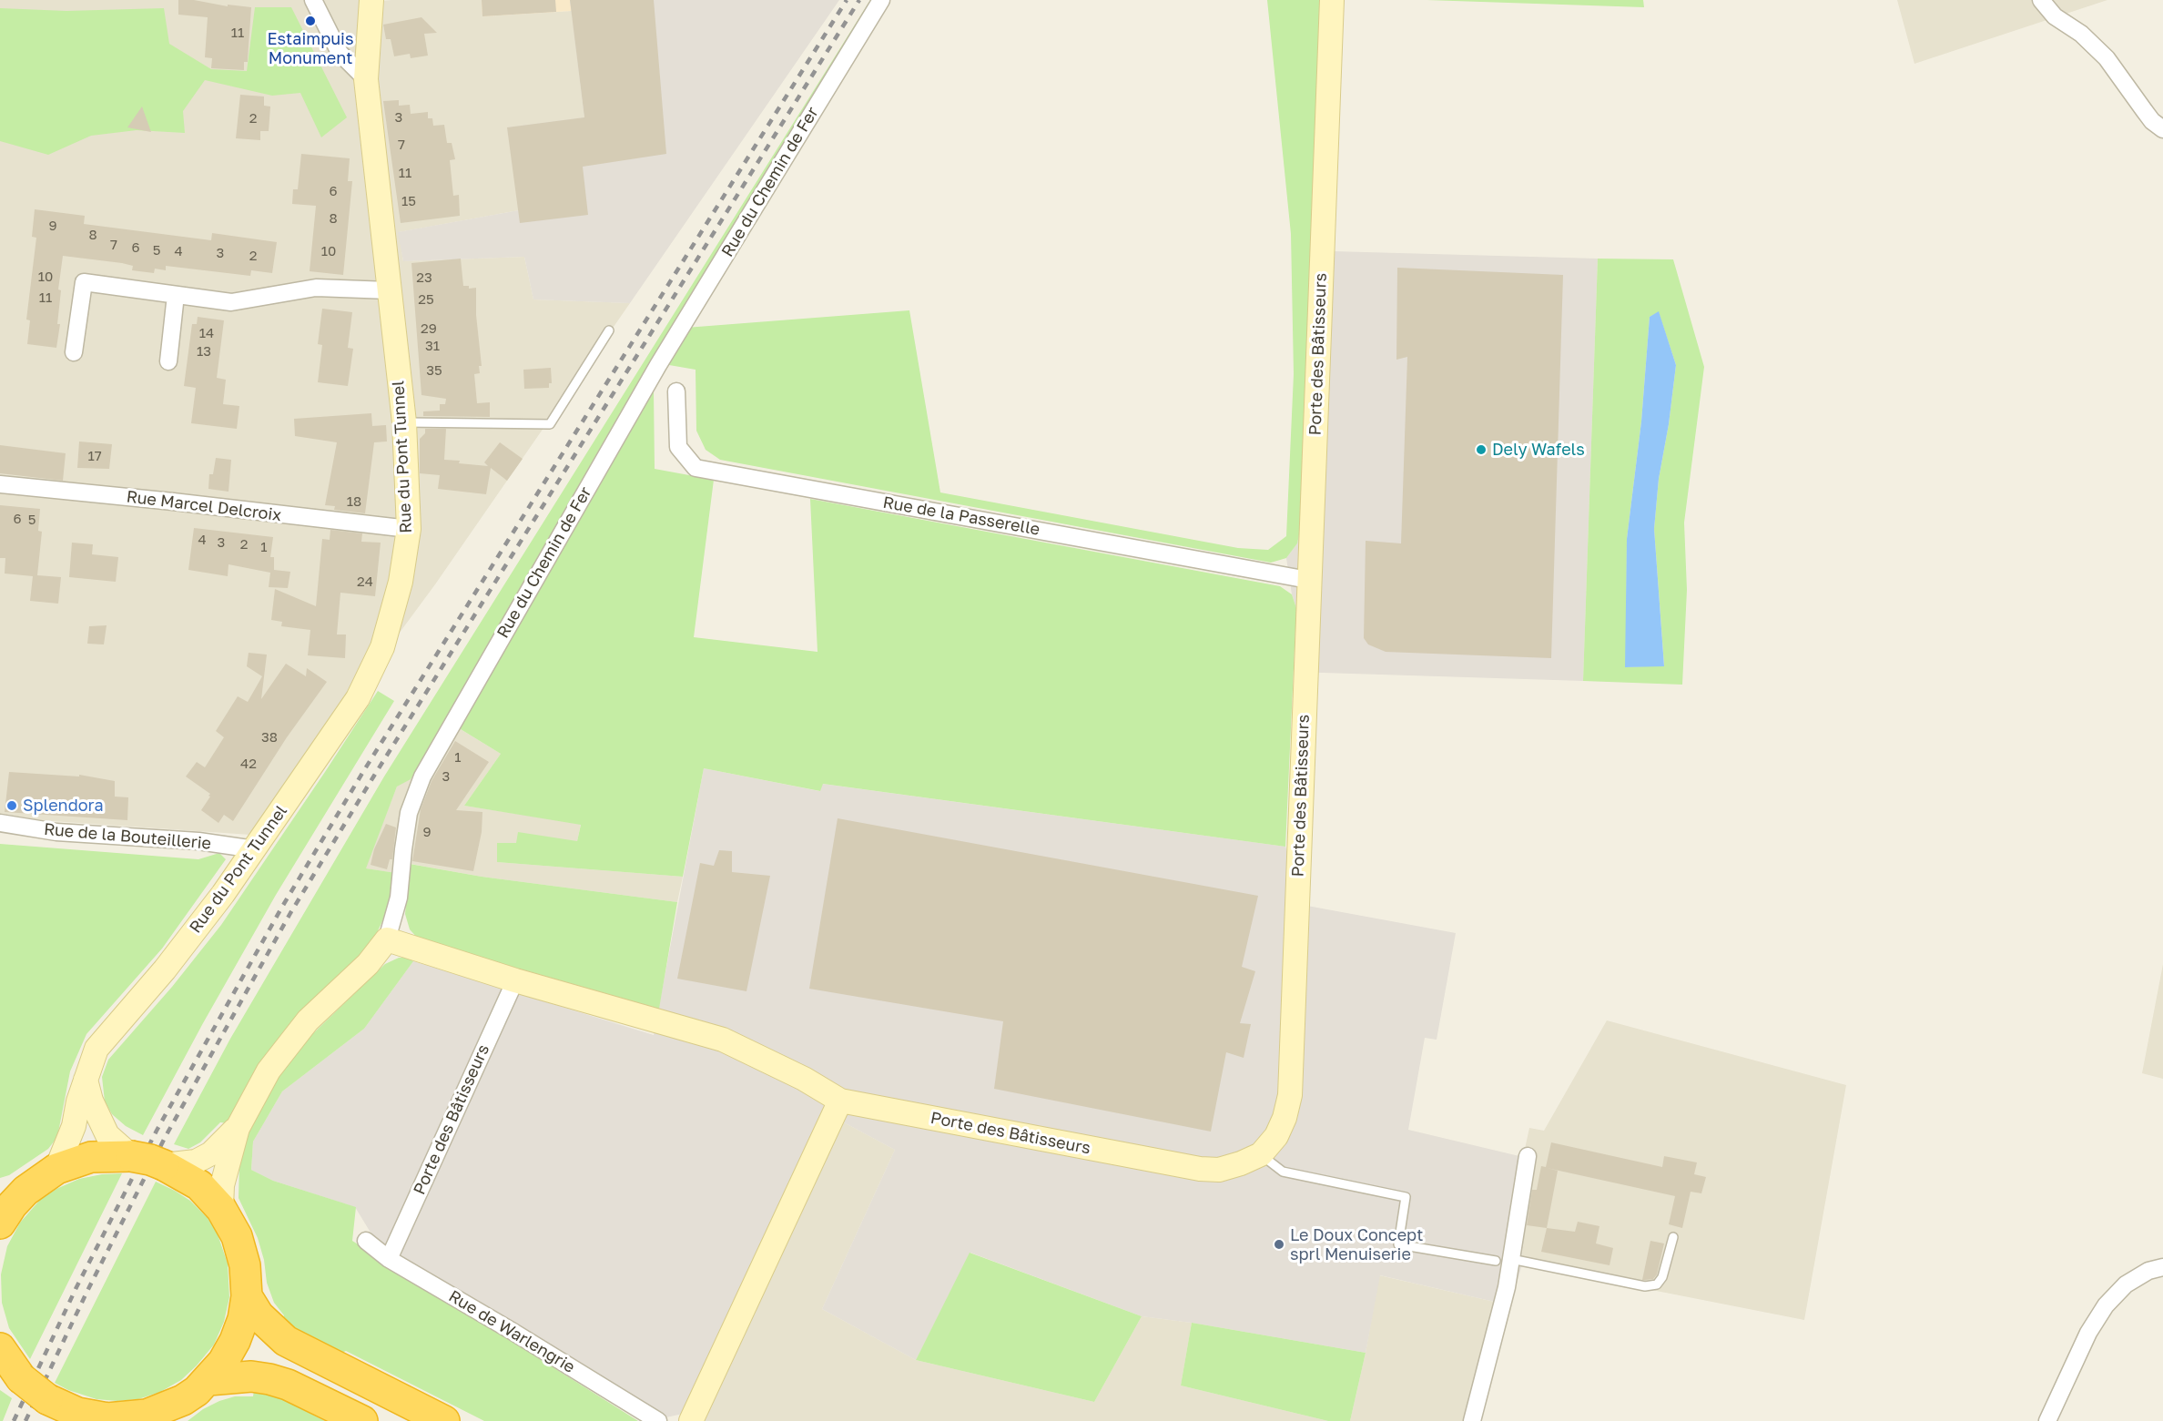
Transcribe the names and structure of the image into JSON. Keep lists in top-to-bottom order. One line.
{"streets":{"street":["Rue du Chemin de Fer","Porte des Bâtisseurs","Rue du Pont Tunnel","Rue Marcel Delcroix","Rue de la Passerelle","Rue de la Bouteillerie","Rue de Warlengrie"]},"crossings":[["Rue du Chemin de Fer","Porte des Bâtisseurs"],["Porte des Bâtisseurs","Rue de la Passerelle"],["Porte des Bâtisseurs","Rue de Warlengrie"],["Rue du Pont Tunnel","Rue Marcel Delcroix"],["Rue du Pont Tunnel","Rue de la Bouteillerie"]],"places":["Estaimpuis Monument","Dely Wafels","Splendora","Le Doux Concept sprl Menuiserie"],"house_numbers":["11","3","2","7","11","6","15","8","9","8","7","6","5","4","10","3","2","10","23","11","25","29","14","31","13","35","17","18","6","5","4","3","2","1","24","38","1","42","3","9"]}
